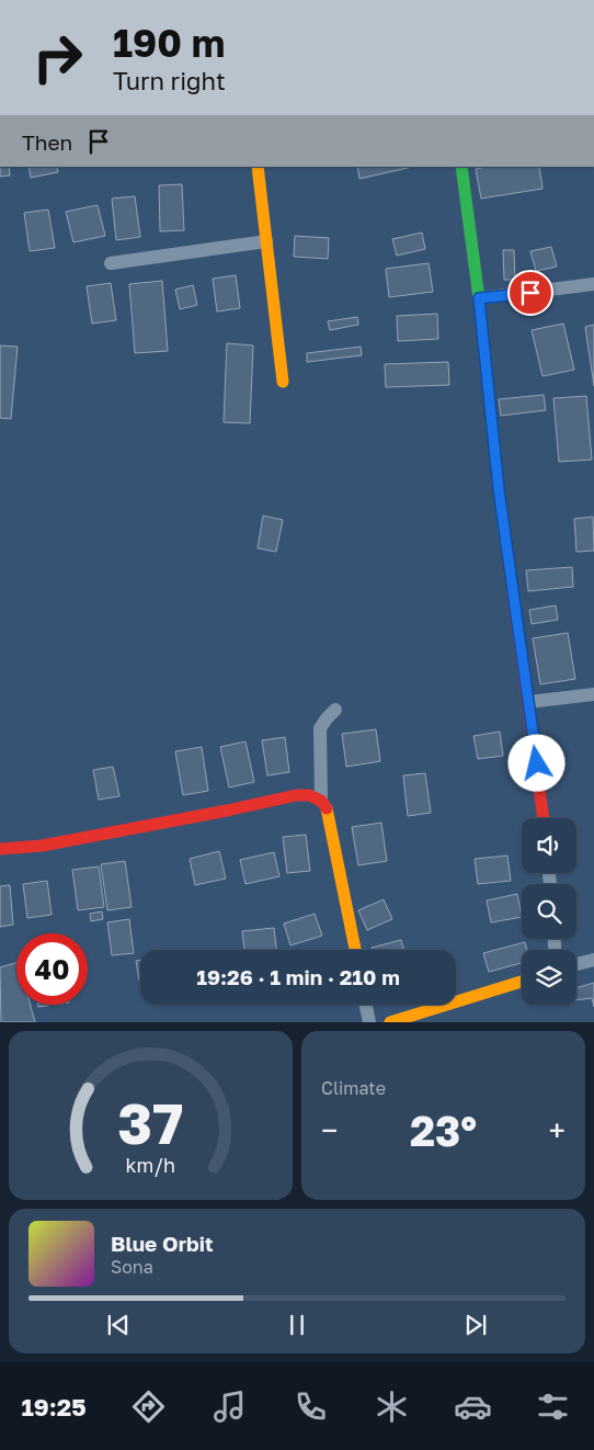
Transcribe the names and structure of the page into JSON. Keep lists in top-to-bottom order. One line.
{"page":{"turn":["190 m","Turn right"],"then":"Then","limit":"40","trip":"19:26 · 1 min · 210 m","tile":"Climate","heat":["−","23°","+"],"song":["Blue Orbit","Sona"],"tabs":"19:25","gauge":["37","km/h"]}}
